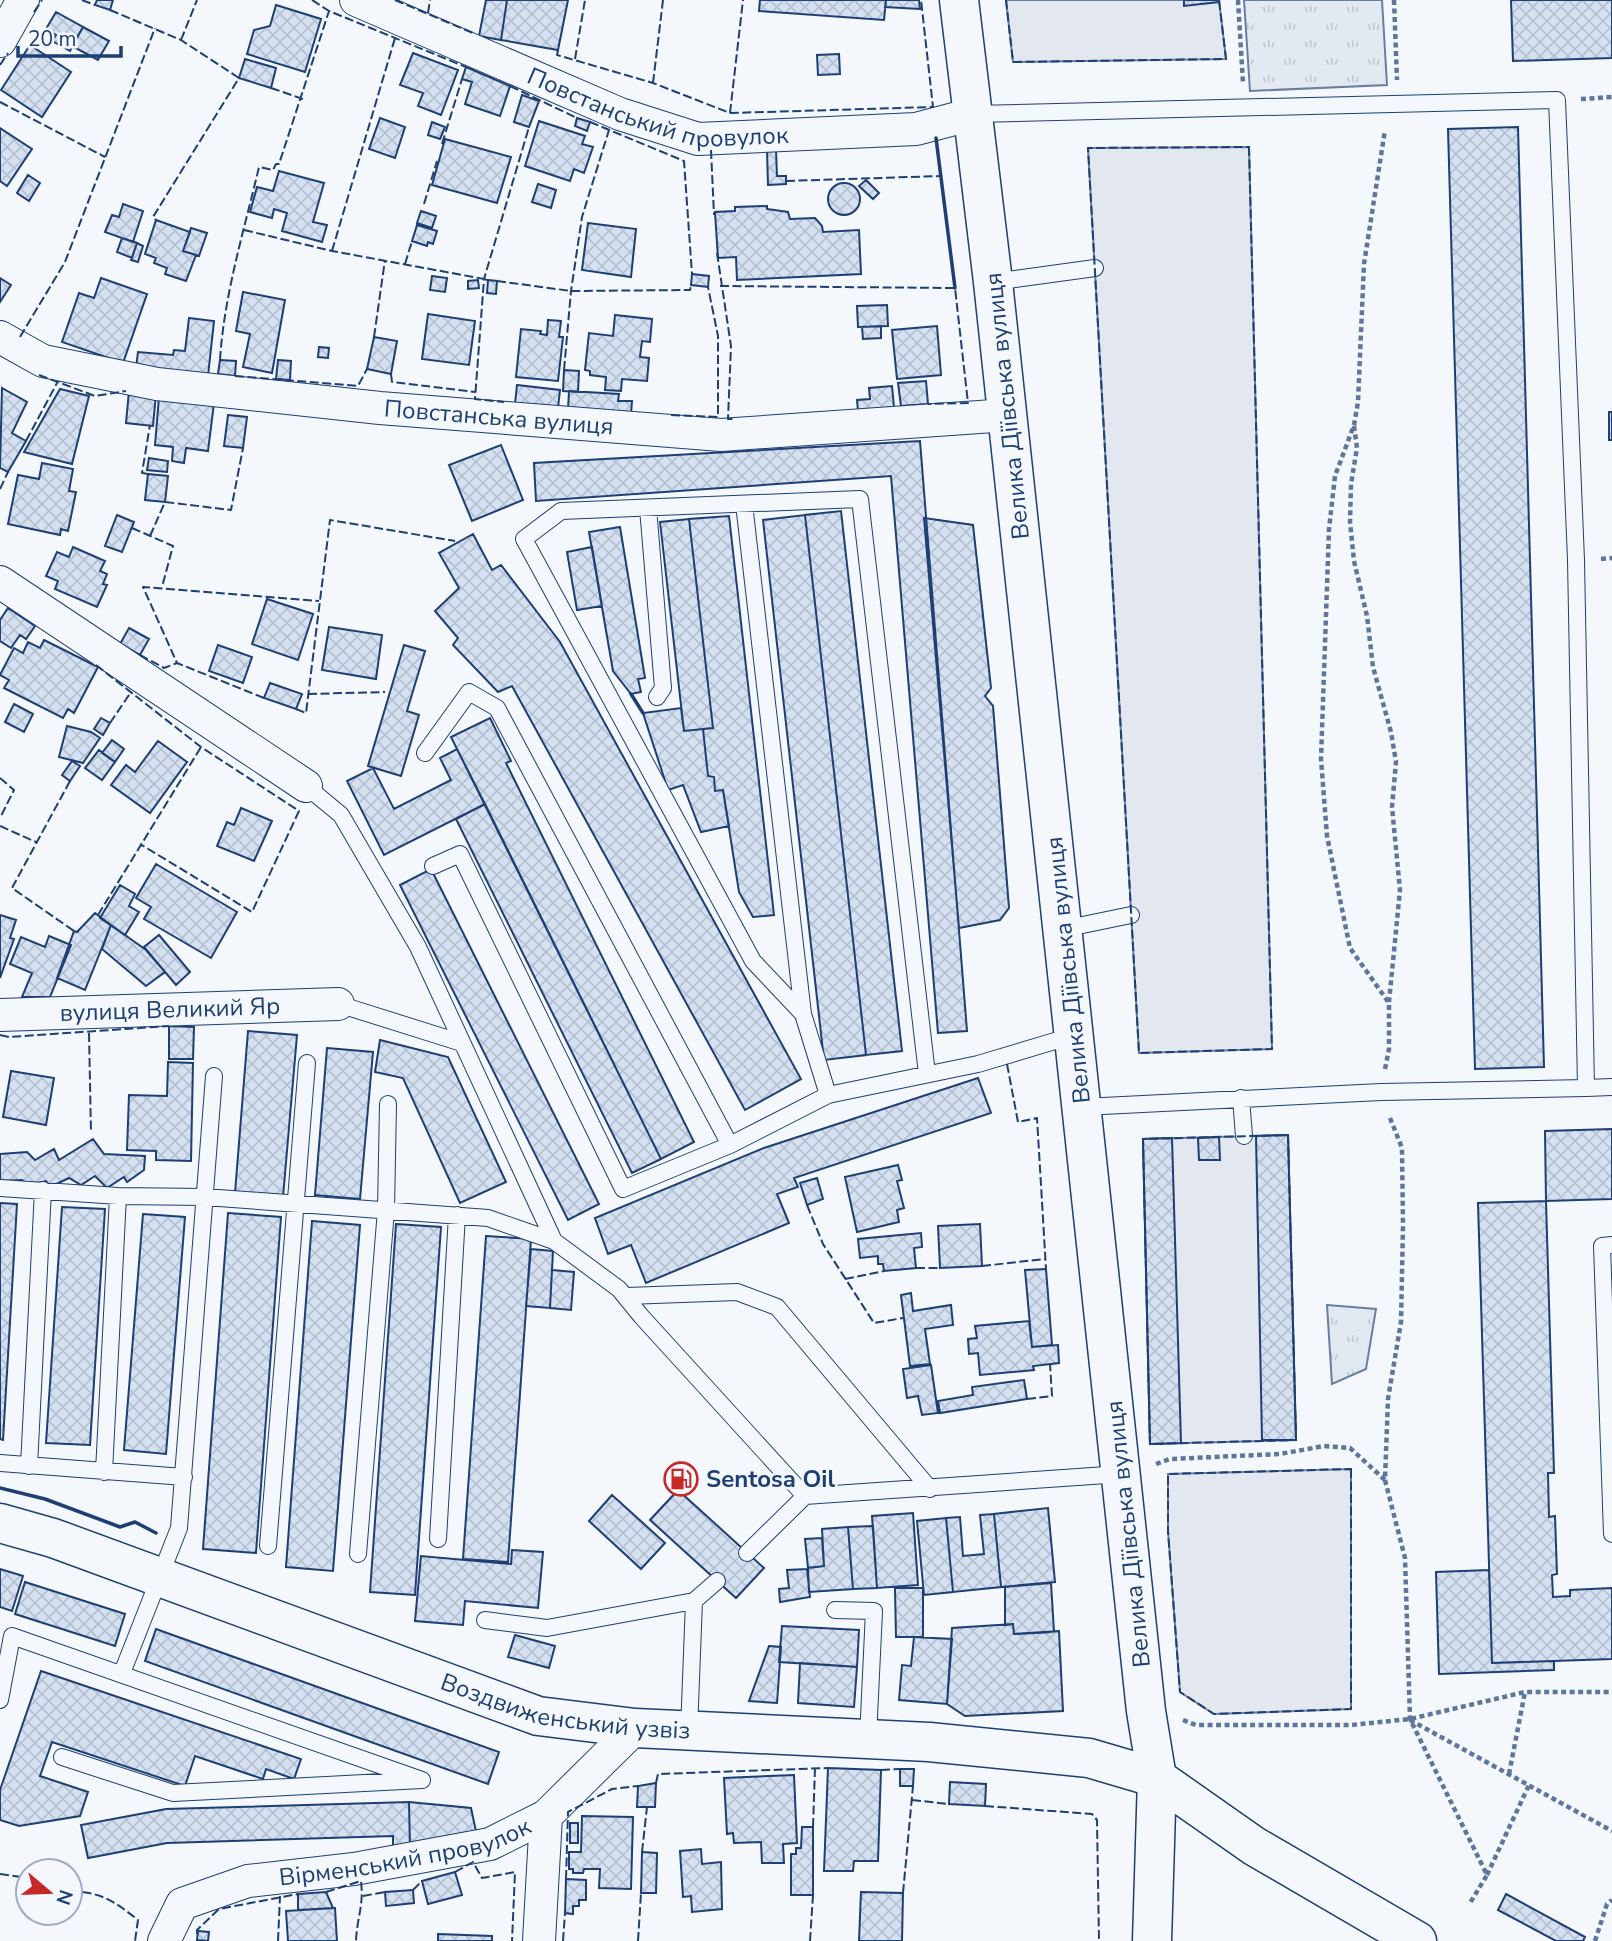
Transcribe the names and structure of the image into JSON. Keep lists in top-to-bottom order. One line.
{"streets":{"street":["Повстанський провулок","Велика Діївська вулиця","Повстанська вулиця","вулиця Великий Яр","Воздвиженський узвіз","Вірменський провулок"]},"crossings":[["Повстанський провулок","Велика Діївська вулиця"],["Велика Діївська вулиця","Повстанська вулиця"],["Велика Діївська вулиця","Воздвиженський узвіз"],["Воздвиженський узвіз","Вірменський провулок"]],"places":{"fuel station":["Sentosa Oil"]},"scale_bar":"20 m","north":"right"}
